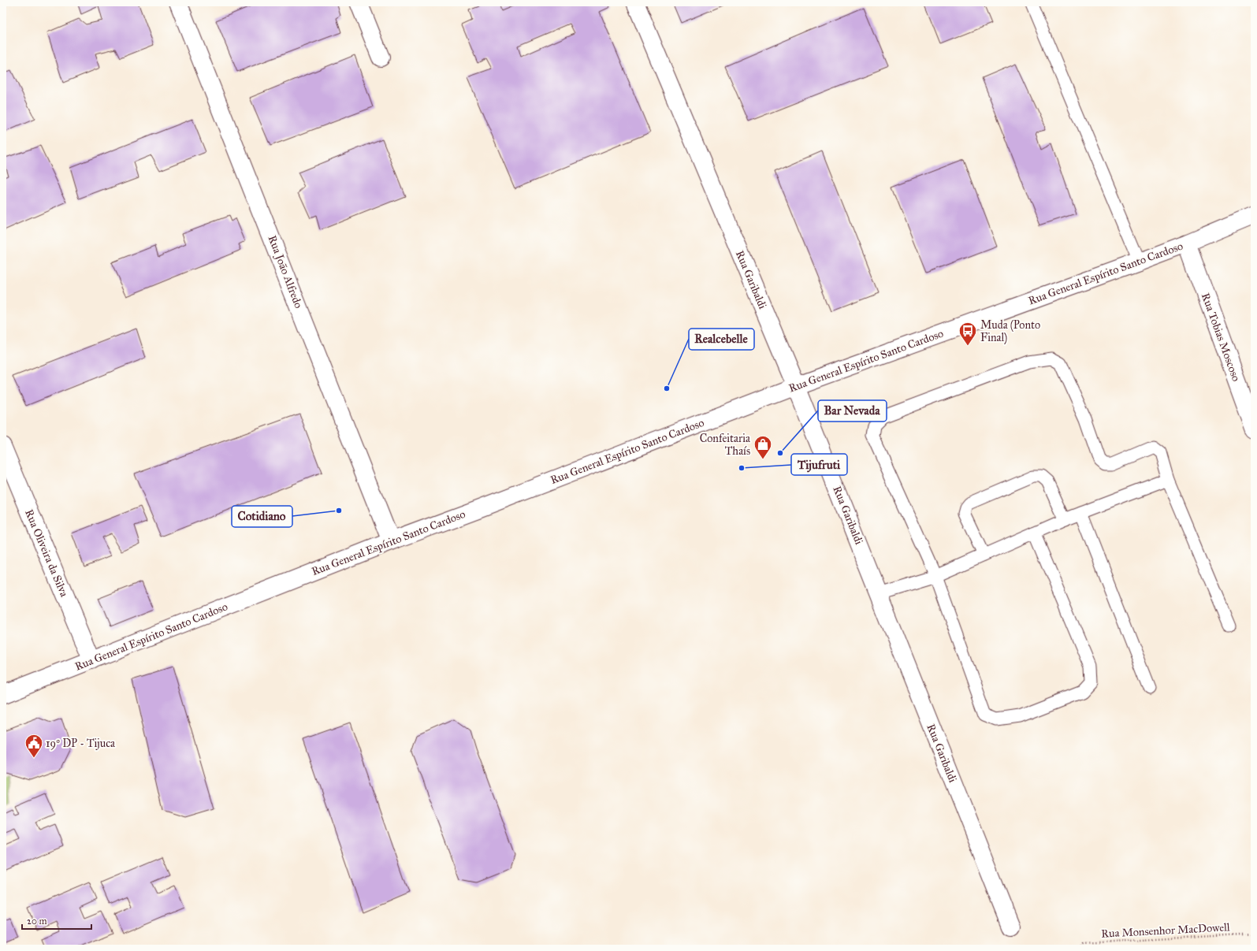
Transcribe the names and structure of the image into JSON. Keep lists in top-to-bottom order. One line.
{"streets":{"street":["Rua João Alfredo","Rua General Espírito Santo Cardoso","Rua Garibaldi","Rua Tobias Moscoso","Rua Oliveira da Silva"],"path":["Rua Monsenhor MacDowell"]},"crossings":[["Rua João Alfredo","Rua General Espírito Santo Cardoso"],["Rua General Espírito Santo Cardoso","Rua Garibaldi"],["Rua General Espírito Santo Cardoso","Rua Tobias Moscoso"],["Rua General Espírito Santo Cardoso","Rua Oliveira da Silva"]],"places":{"bus stop":["Muda (Ponto Final)"],"other":["Realcebelle","Bar Nevada","Tijufruti","Cotidiano"],"shop":["Confeitaria Thaís"],"public building":["19º DP - Tijuca"]},"scale_bar":"20 m"}
